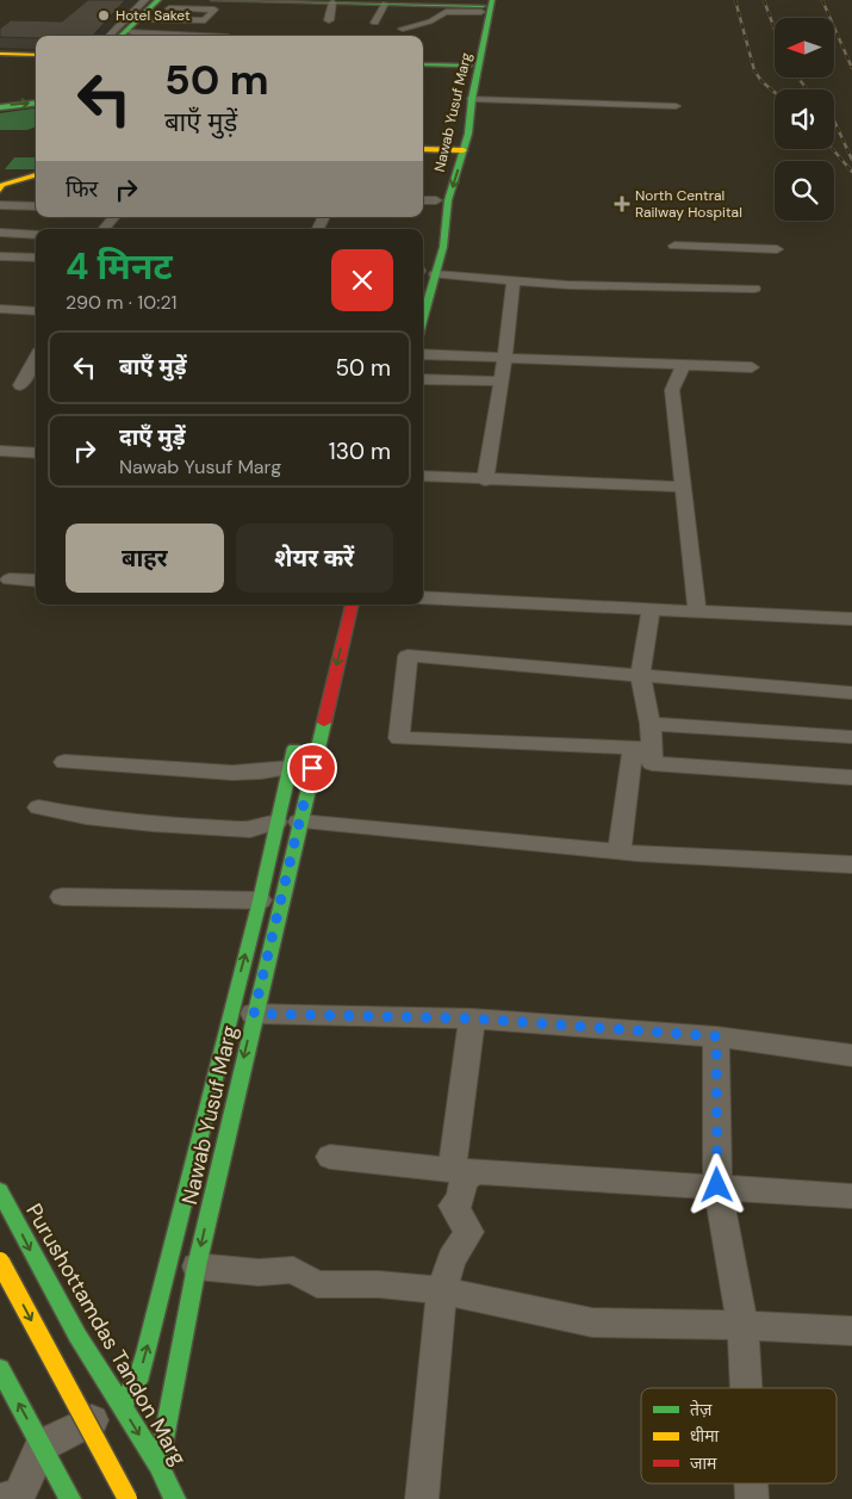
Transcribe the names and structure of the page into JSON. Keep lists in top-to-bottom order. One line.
{"streets":{"main road":["Nawab Yusuf Marg","Purushottamdas Tandon Marg"]},"crossings":[["Nawab Yusuf Marg","Purushottamdas Tandon Marg"]],"places":{"other":["Hotel Saket"],"health":["North Central Railway Hospital"]},"legend":["तेज़","धीमा","जाम"],"north":"left","page":{"turn":["50 m","बाएँ मुड़ें"],"then":"फिर","heading":["4 मिनट","290 m · 10:21"],"list":[{"name":"बाएँ मुड़ें","value":"50 m"},{"name":"दाएँ मुड़ें","note":"Nawab Yusuf Marg","value":"130 m"}],"buttons":["बाहर","शेयर करें"]}}
